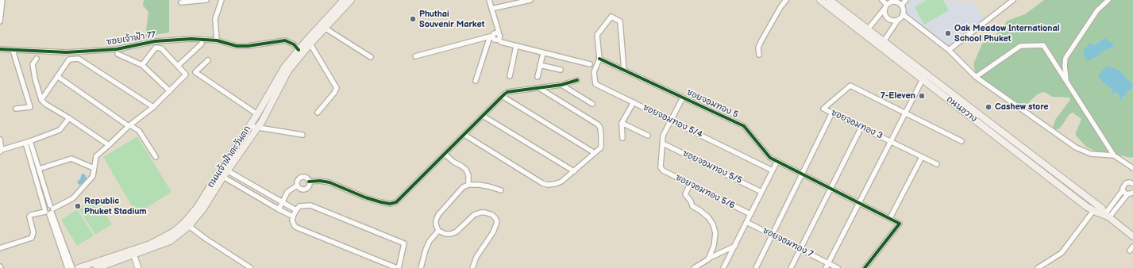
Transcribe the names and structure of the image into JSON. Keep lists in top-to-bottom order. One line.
{"streets":{"main road":["ถนนขวาง","ถนนเจ้าฟ้าตะวันตก"],"street":["ซอยเจ้าฟ้า 77","ซอยจอมทอง 5","ซอยจอมทอง 5/4","ซอยจอมทอง 3","ซอยจอมทอง 5/5","ซอยจอมทอง 5/6","ซอยจอมทอง 7"]},"crossings":[["ซอยเจ้าฟ้า 77","ถนนเจ้าฟ้าตะวันตก"],["ซอยจอมทอง 5","ซอยจอมทอง 5/4"],["ซอยจอมทอง 5/5","ซอยจอมทอง 5/6"]],"places":["Phuthai Souvenir Market","Oak Meadow International School Phuket","7-Eleven","Cashew store","Republic Phuket Stadium"]}
